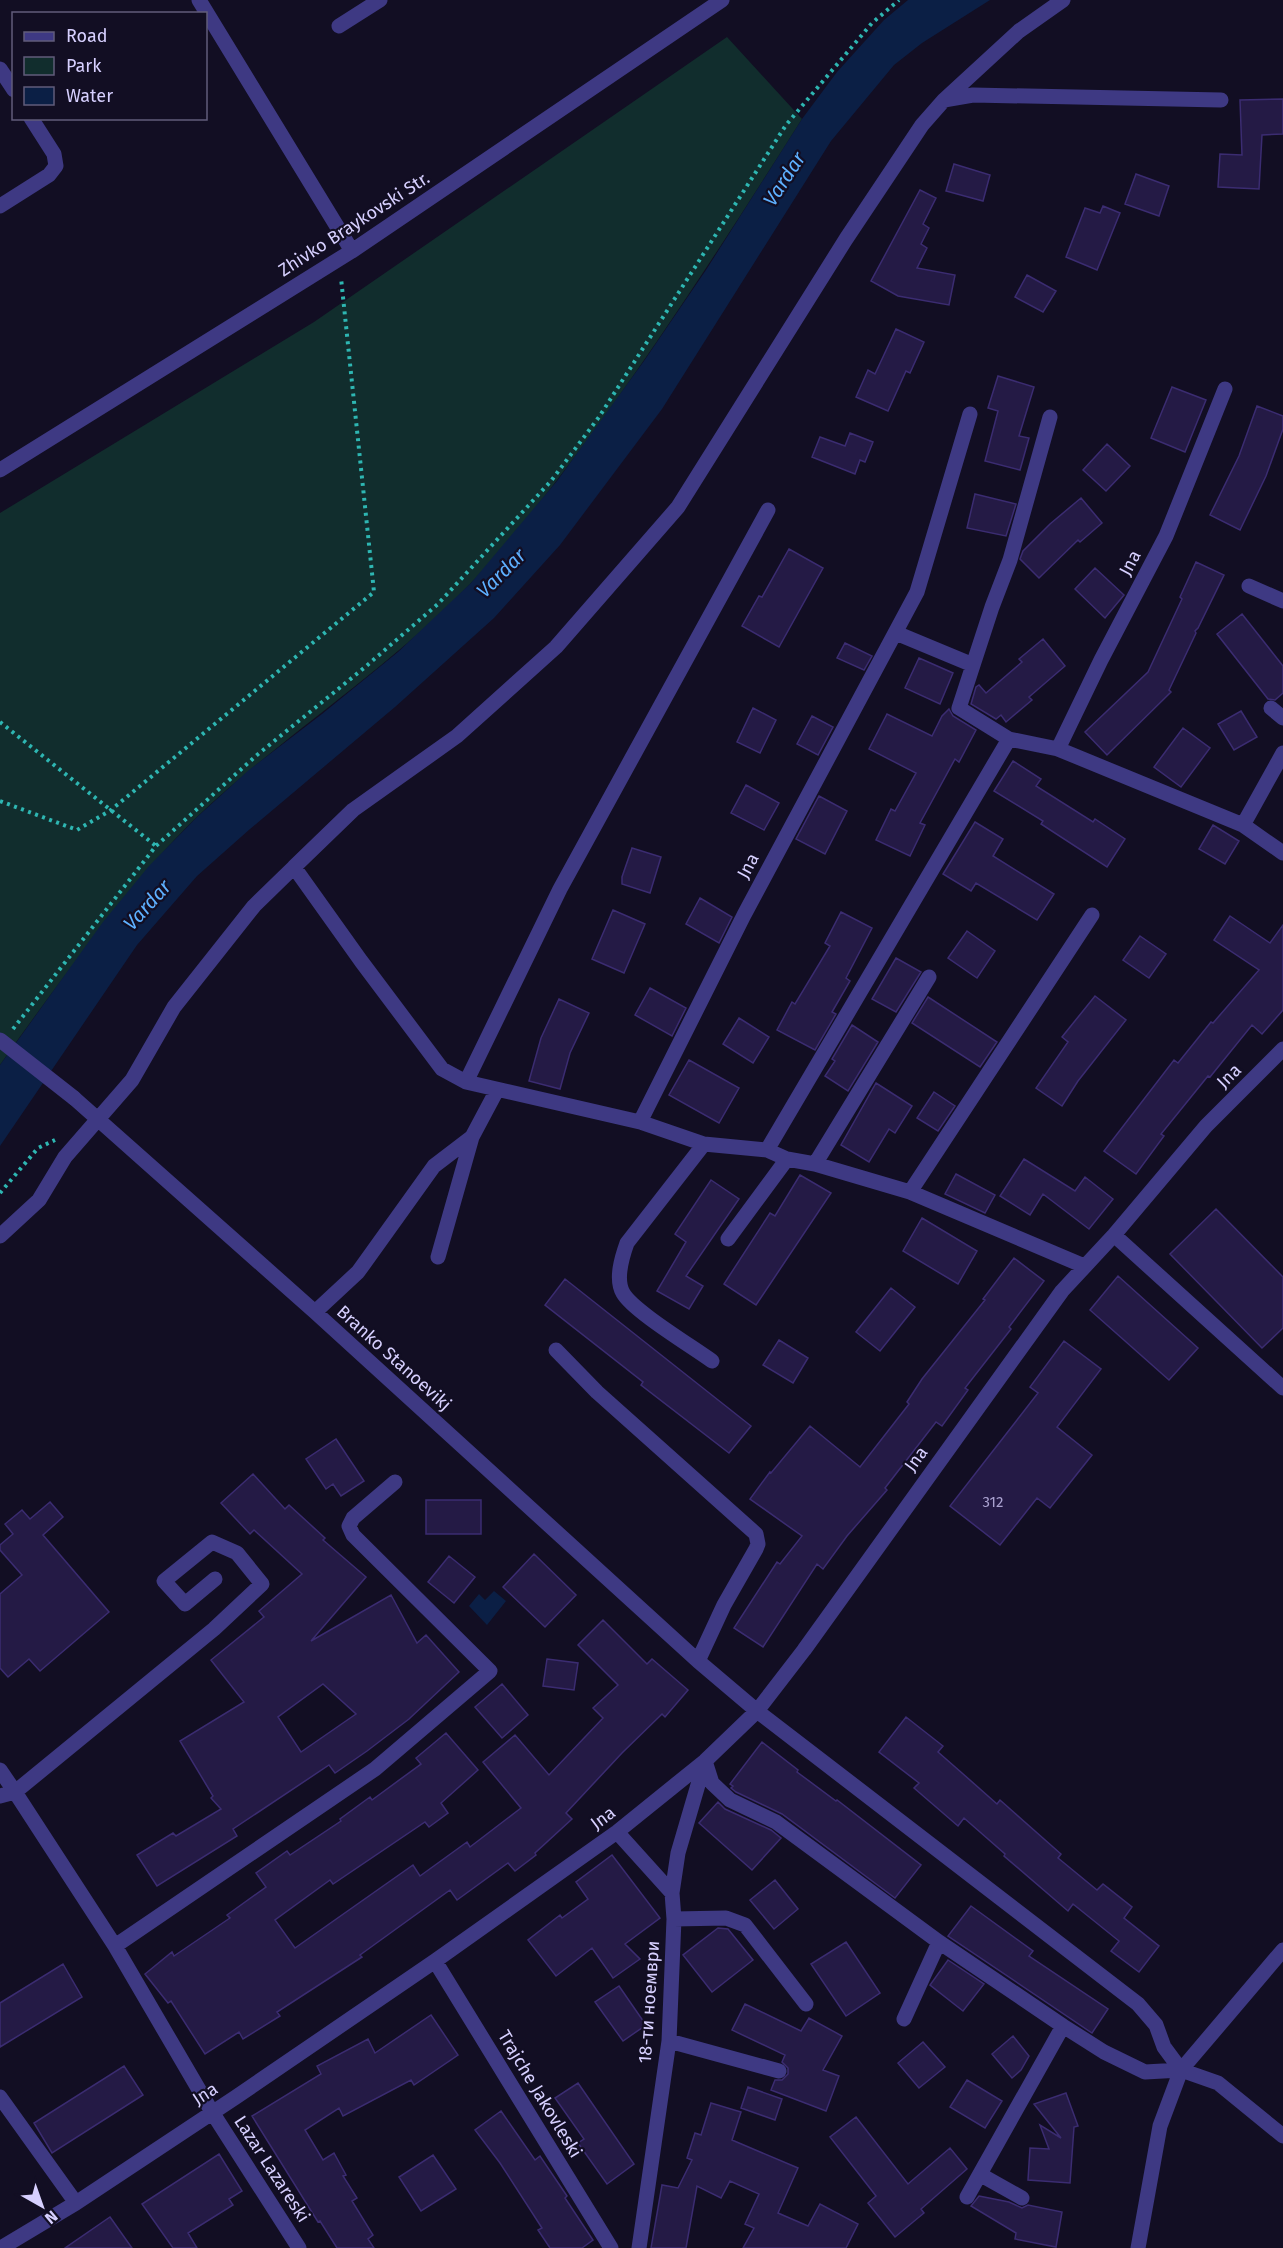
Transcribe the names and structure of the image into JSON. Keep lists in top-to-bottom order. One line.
{"streets":{"street":["Zhivko Braykovski Str.","Jna","Branko Stanoevikj","18-ти ноември","Trajche Jakovleski","Lazar Lazareski"]},"crossings":[["Jna","Branko Stanoevikj"],["Jna","18-ти ноември"],["Jna","Trajche Jakovleski"],["Jna","Lazar Lazareski"]],"water":["Vardar"],"house_numbers":["312"],"legend":["Road","Park","Water"],"north":"bottom right"}
